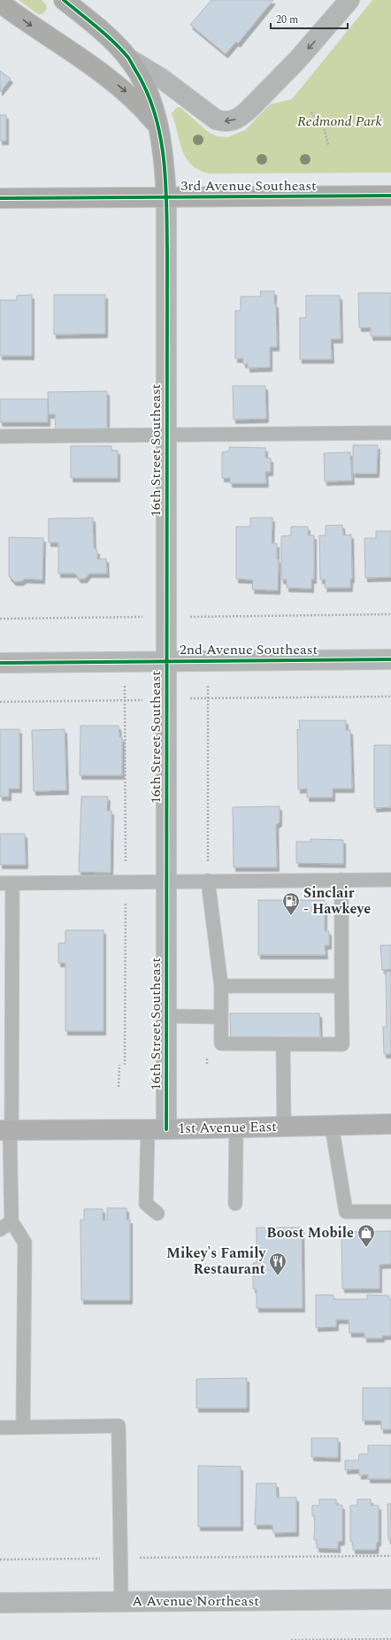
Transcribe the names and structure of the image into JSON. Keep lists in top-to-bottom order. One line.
{"streets":{"main road":["1st Avenue East"],"street":["3rd Avenue Southeast","16th Street Southeast","2nd Avenue Southeast","A Avenue Northeast"]},"crossings":[["3rd Avenue Southeast","16th Street Southeast"],["16th Street Southeast","2nd Avenue Southeast"],["16th Street Southeast","1st Avenue East"]],"parks":["Redmond Park"],"places":{"fuel station":["Sinclair - Hawkeye"],"shop":["Boost Mobile"],"restaurant":["Mikey's Family Restaurant"]},"scale_bar":"20 m"}
